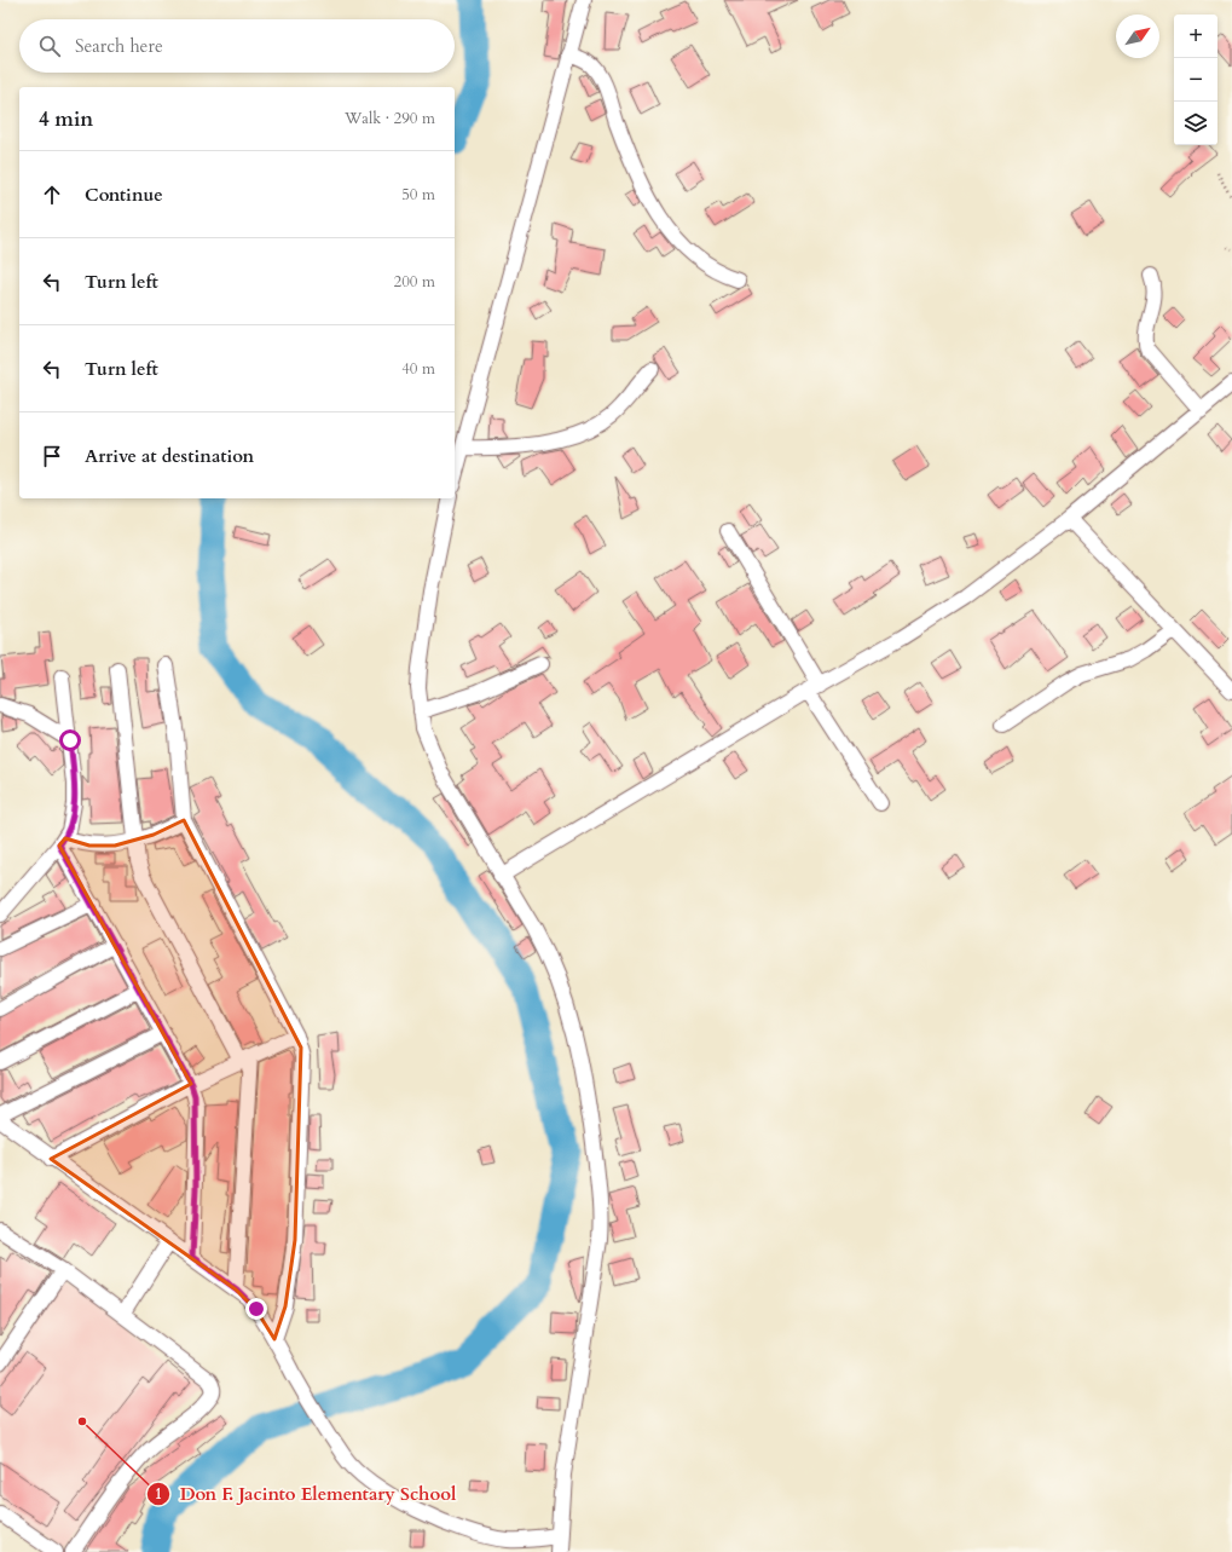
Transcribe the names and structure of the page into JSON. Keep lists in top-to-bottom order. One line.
{"places":["Don F. Jacinto Elementary School"],"north":"top right","page":{"map_buttons":["+","−"],"search":"Search here","heading":["4 min","Walk · 290 m"],"list":[["Continue","50 m"],["Turn left","200 m"],["Turn left","40 m"],"Arrive at destination"]}}
